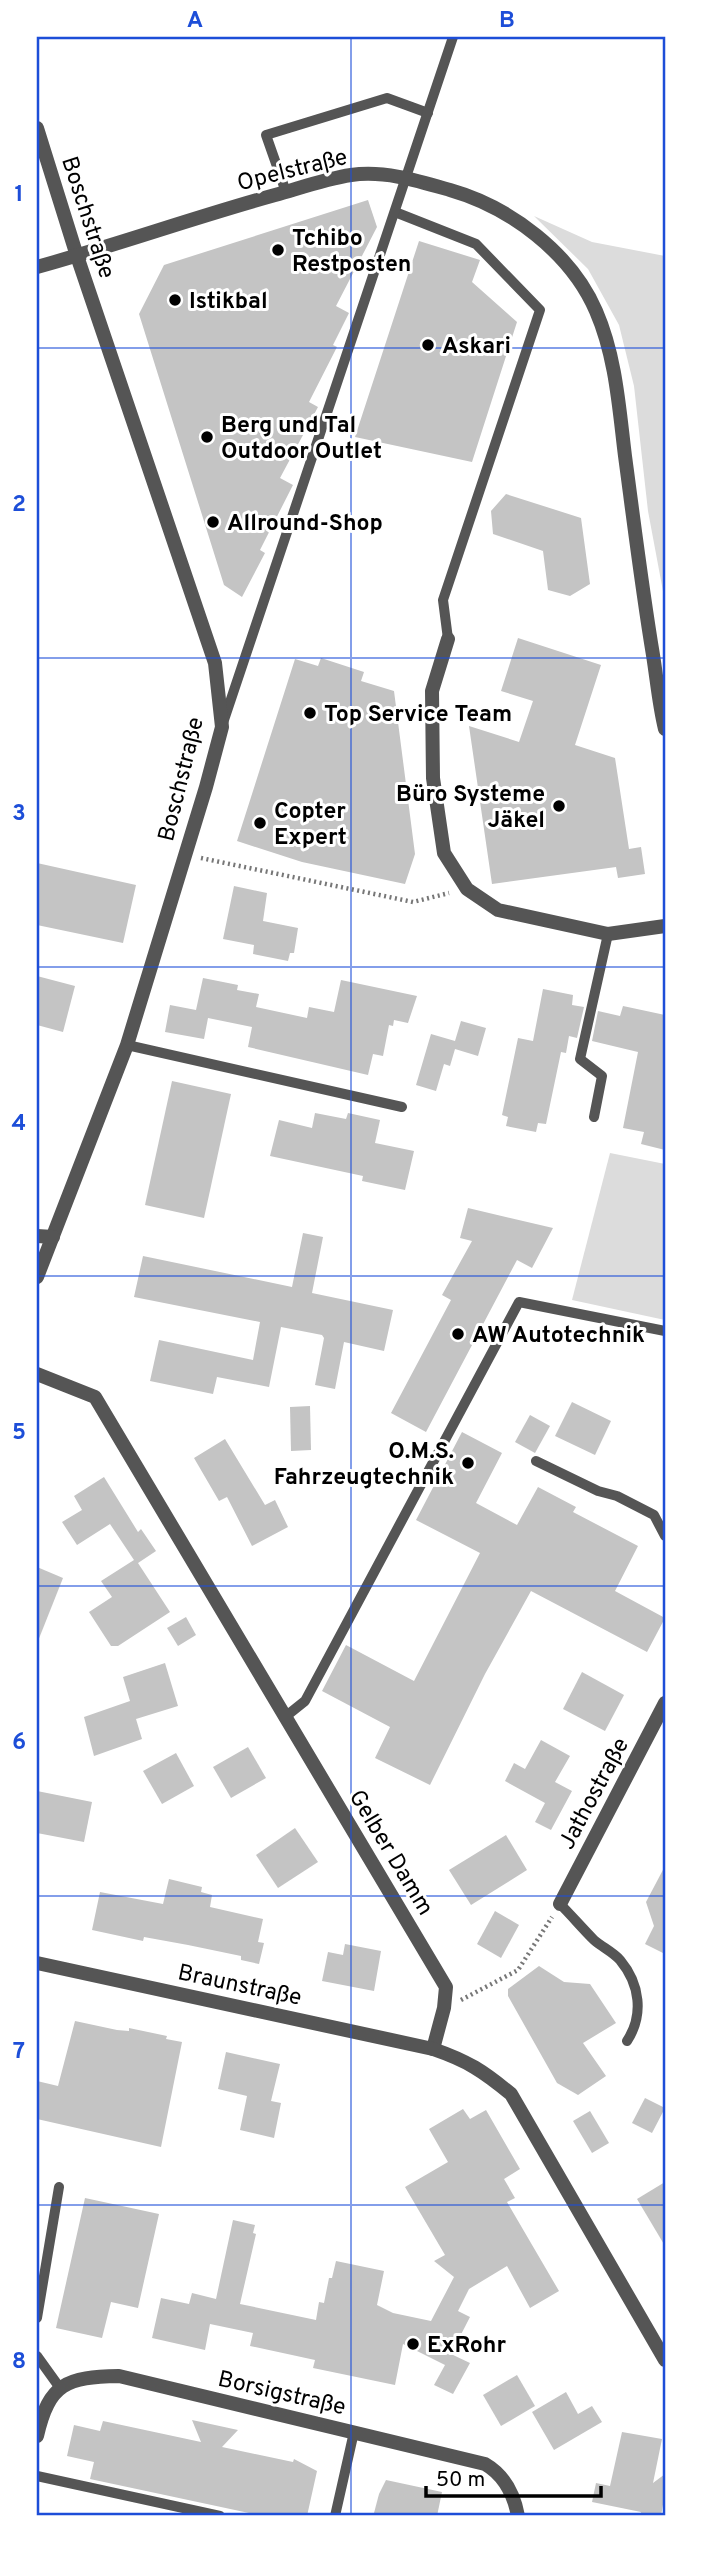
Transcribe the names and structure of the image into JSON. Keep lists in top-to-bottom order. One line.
{"streets":{"street":["Opelstraße","Boschstraße","Jathostraße","Gelber Damm","Braunstraße","Borsigstraße"]},"crossings":[["Opelstraße","Boschstraße"],["Gelber Damm","Braunstraße"]],"places":["Tchibo Restposten","Istikbal","Askari","Berg und Tal Outdoor Outlet","Allround-Shop","Top Service Team","Büro Systeme Jäkel","Copter Expert","AW Autotechnik","O.M.S. Fahrzeugtechnik","ExRohr"],"scale_bar":"50 m","grid":{"columns":["A","B"],"rows":["1","2","3","4","5","6","7","8"]}}
